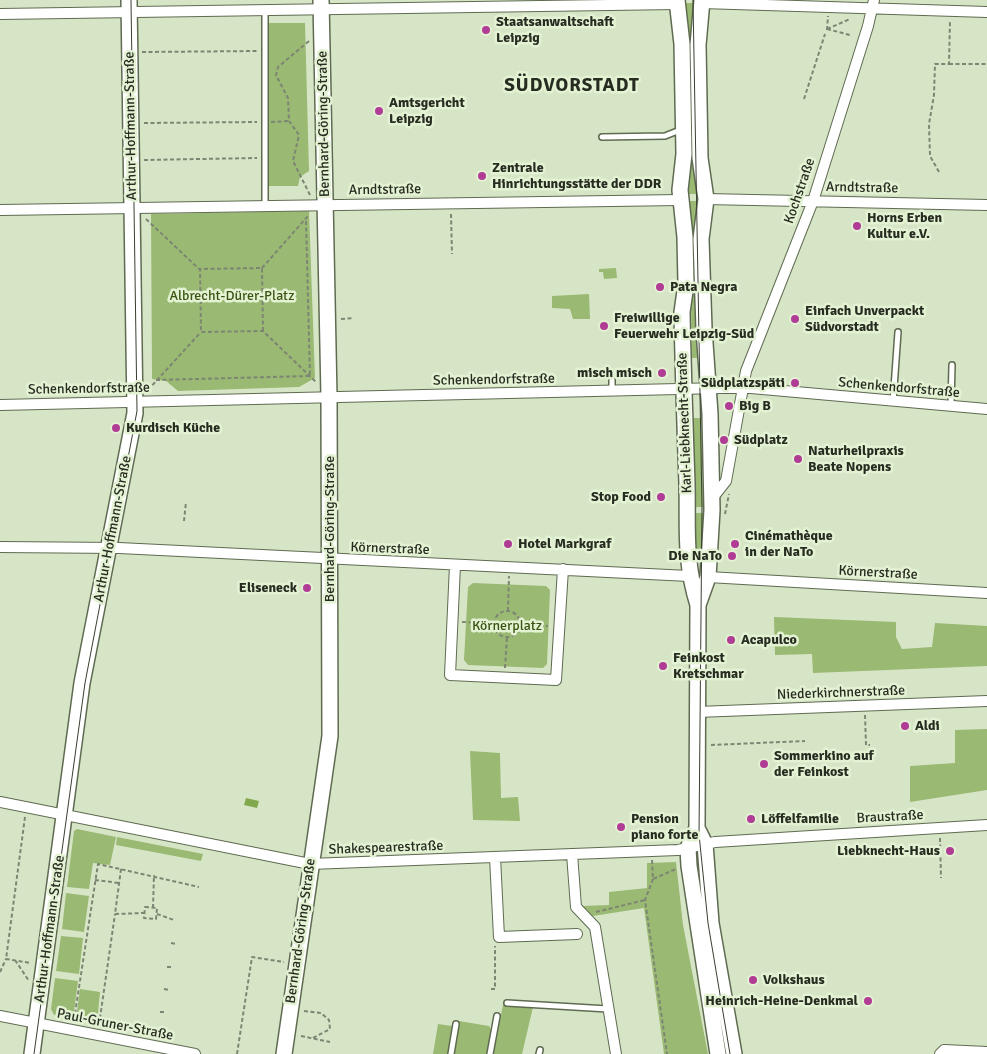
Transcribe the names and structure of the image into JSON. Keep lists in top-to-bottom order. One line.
{"streets":{"street":["Bernhard-Göring-Straße","Arthur-Hoffmann-Straße","Arndtstraße","Kochstraße","Schenkendorfstraße","Karl-Liebknecht-Straße","Körnerstraße","Niederkirchnerstraße","Braustraße","Shakespearestraße","Paul-Gruner-Straße"]},"crossings":[["Bernhard-Göring-Straße","Arndtstraße"],["Bernhard-Göring-Straße","Schenkendorfstraße"],["Bernhard-Göring-Straße","Körnerstraße"],["Bernhard-Göring-Straße","Shakespearestraße"],["Arthur-Hoffmann-Straße","Arndtstraße"],["Arthur-Hoffmann-Straße","Schenkendorfstraße"],["Arthur-Hoffmann-Straße","Körnerstraße"],["Arthur-Hoffmann-Straße","Shakespearestraße"],["Arthur-Hoffmann-Straße","Paul-Gruner-Straße"],["Arndtstraße","Kochstraße"],["Arndtstraße","Karl-Liebknecht-Straße"],["Kochstraße","Schenkendorfstraße"],["Kochstraße","Karl-Liebknecht-Straße"],["Schenkendorfstraße","Karl-Liebknecht-Straße"],["Karl-Liebknecht-Straße","Körnerstraße"],["Karl-Liebknecht-Straße","Niederkirchnerstraße"],["Karl-Liebknecht-Straße","Braustraße"],["Karl-Liebknecht-Straße","Shakespearestraße"]],"districts":["SÜDVORSTADT"],"parks":["Albrecht-Dürer-Platz","Körnerplatz"],"places":["Staatsanwaltschaft Leipzig","Amtsgericht Leipzig","Zentrale Hinrichtungsstätte der DDR","Horns Erben Kultur e.V.","Pata Negra","Einfach Unverpackt Südvorstadt","Freiwillige Feuerwehr Leipzig-Süd","misch misch","Südplatzspäti","Big B","Kurdisch Küche","Südplatz","Naturheilpraxis Beate Nopens","Stop Food","Hotel Markgraf","Cinémathèque in der NaTo","Die NaTo","Eliseneck","Acapulco","Feinkost Kretschmar","Aldi","Sommerkino auf der Feinkost","Löffelfamilie","Pension piano forte","Liebknecht-Haus","Volkshaus","Heinrich-Heine-Denkmal"]}
